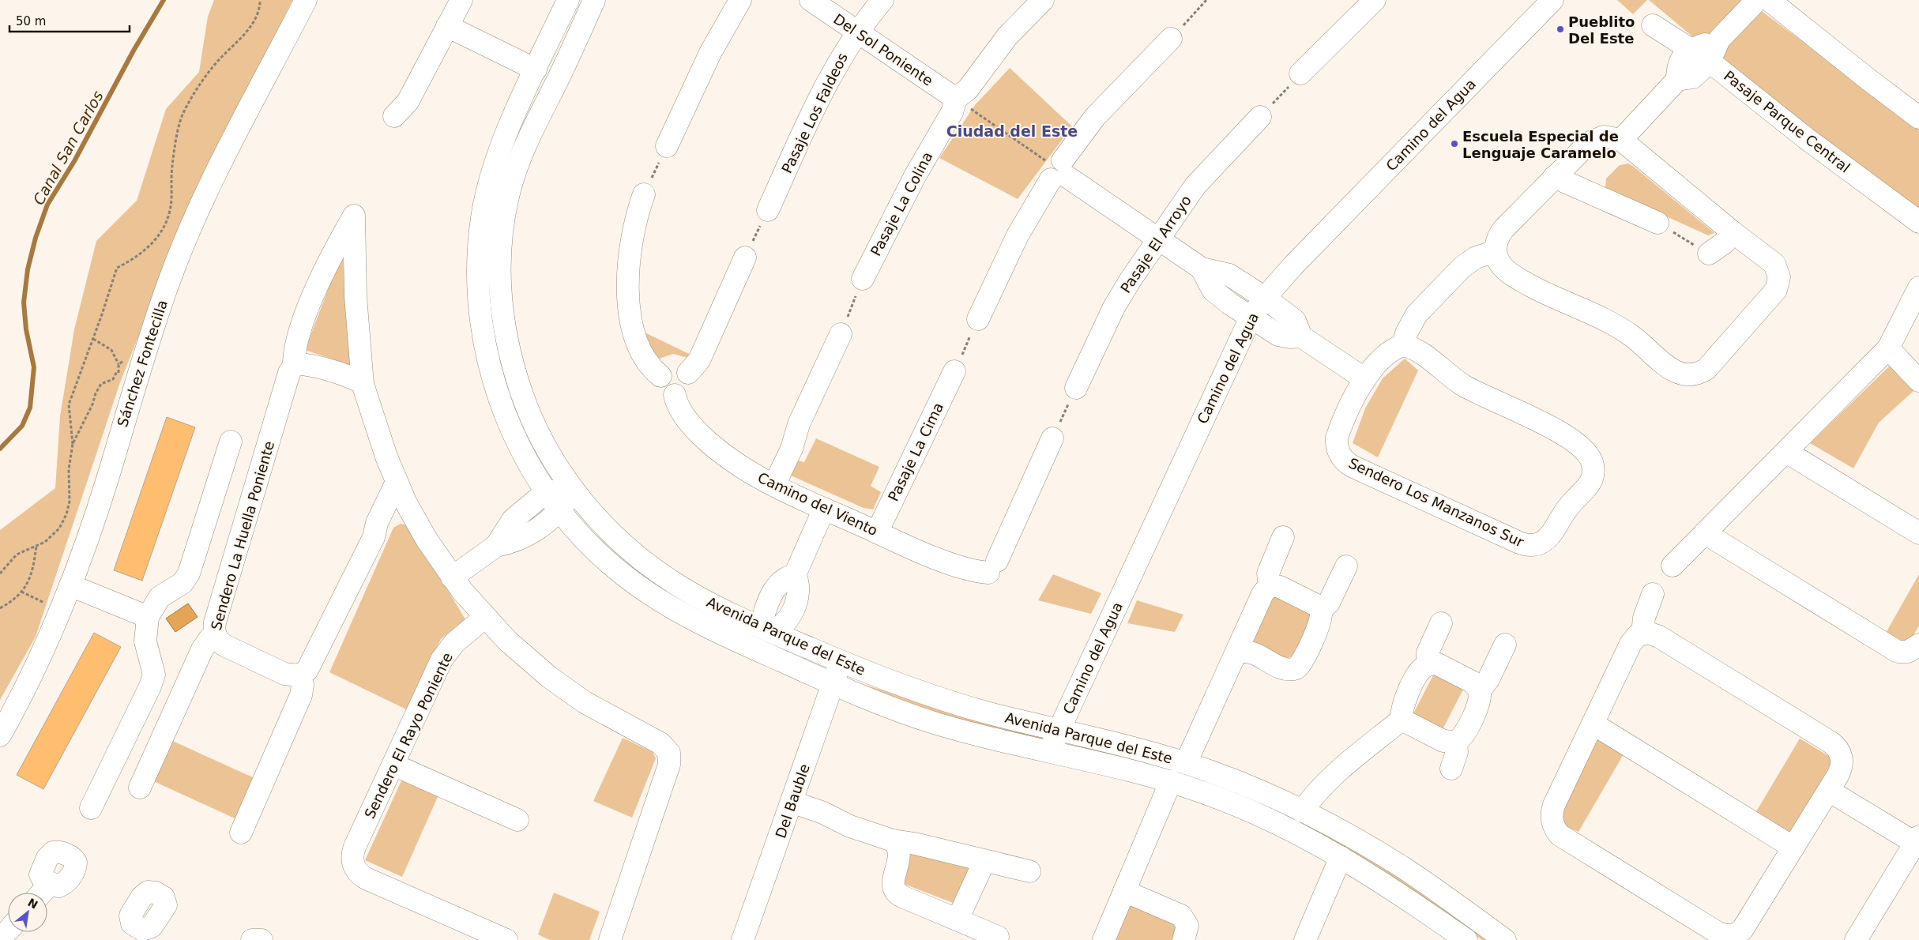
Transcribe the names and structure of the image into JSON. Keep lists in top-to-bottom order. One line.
{"streets":{"street":["Del Sol Poniente","Pasaje Los Faldeos","Pasaje Parque Central","Camino del Agua","Pasaje La Colina","Pasaje El Arroyo","Sánchez Fontecilla","Pasaje La Cima","Sendero Los Manzanos Sur","Camino del Viento","Sendero La Huella Poniente","Avenida Parque del Este","Sendero El Rayo Poniente","Del Bauble"]},"crossings":[["Del Sol Poniente","Pasaje Los Faldeos"],["Del Sol Poniente","Pasaje La Colina"],["Camino del Agua","Avenida Parque del Este"],["Pasaje La Cima","Camino del Viento"],["Avenida Parque del Este","Del Bauble"]],"districts":["Ciudad del Este"],"water":["Canal San Carlos"],"places":["Pueblito Del Este","Escuela Especial de Lenguaje Caramelo"],"scale_bar":"50 m","north":"top right"}
